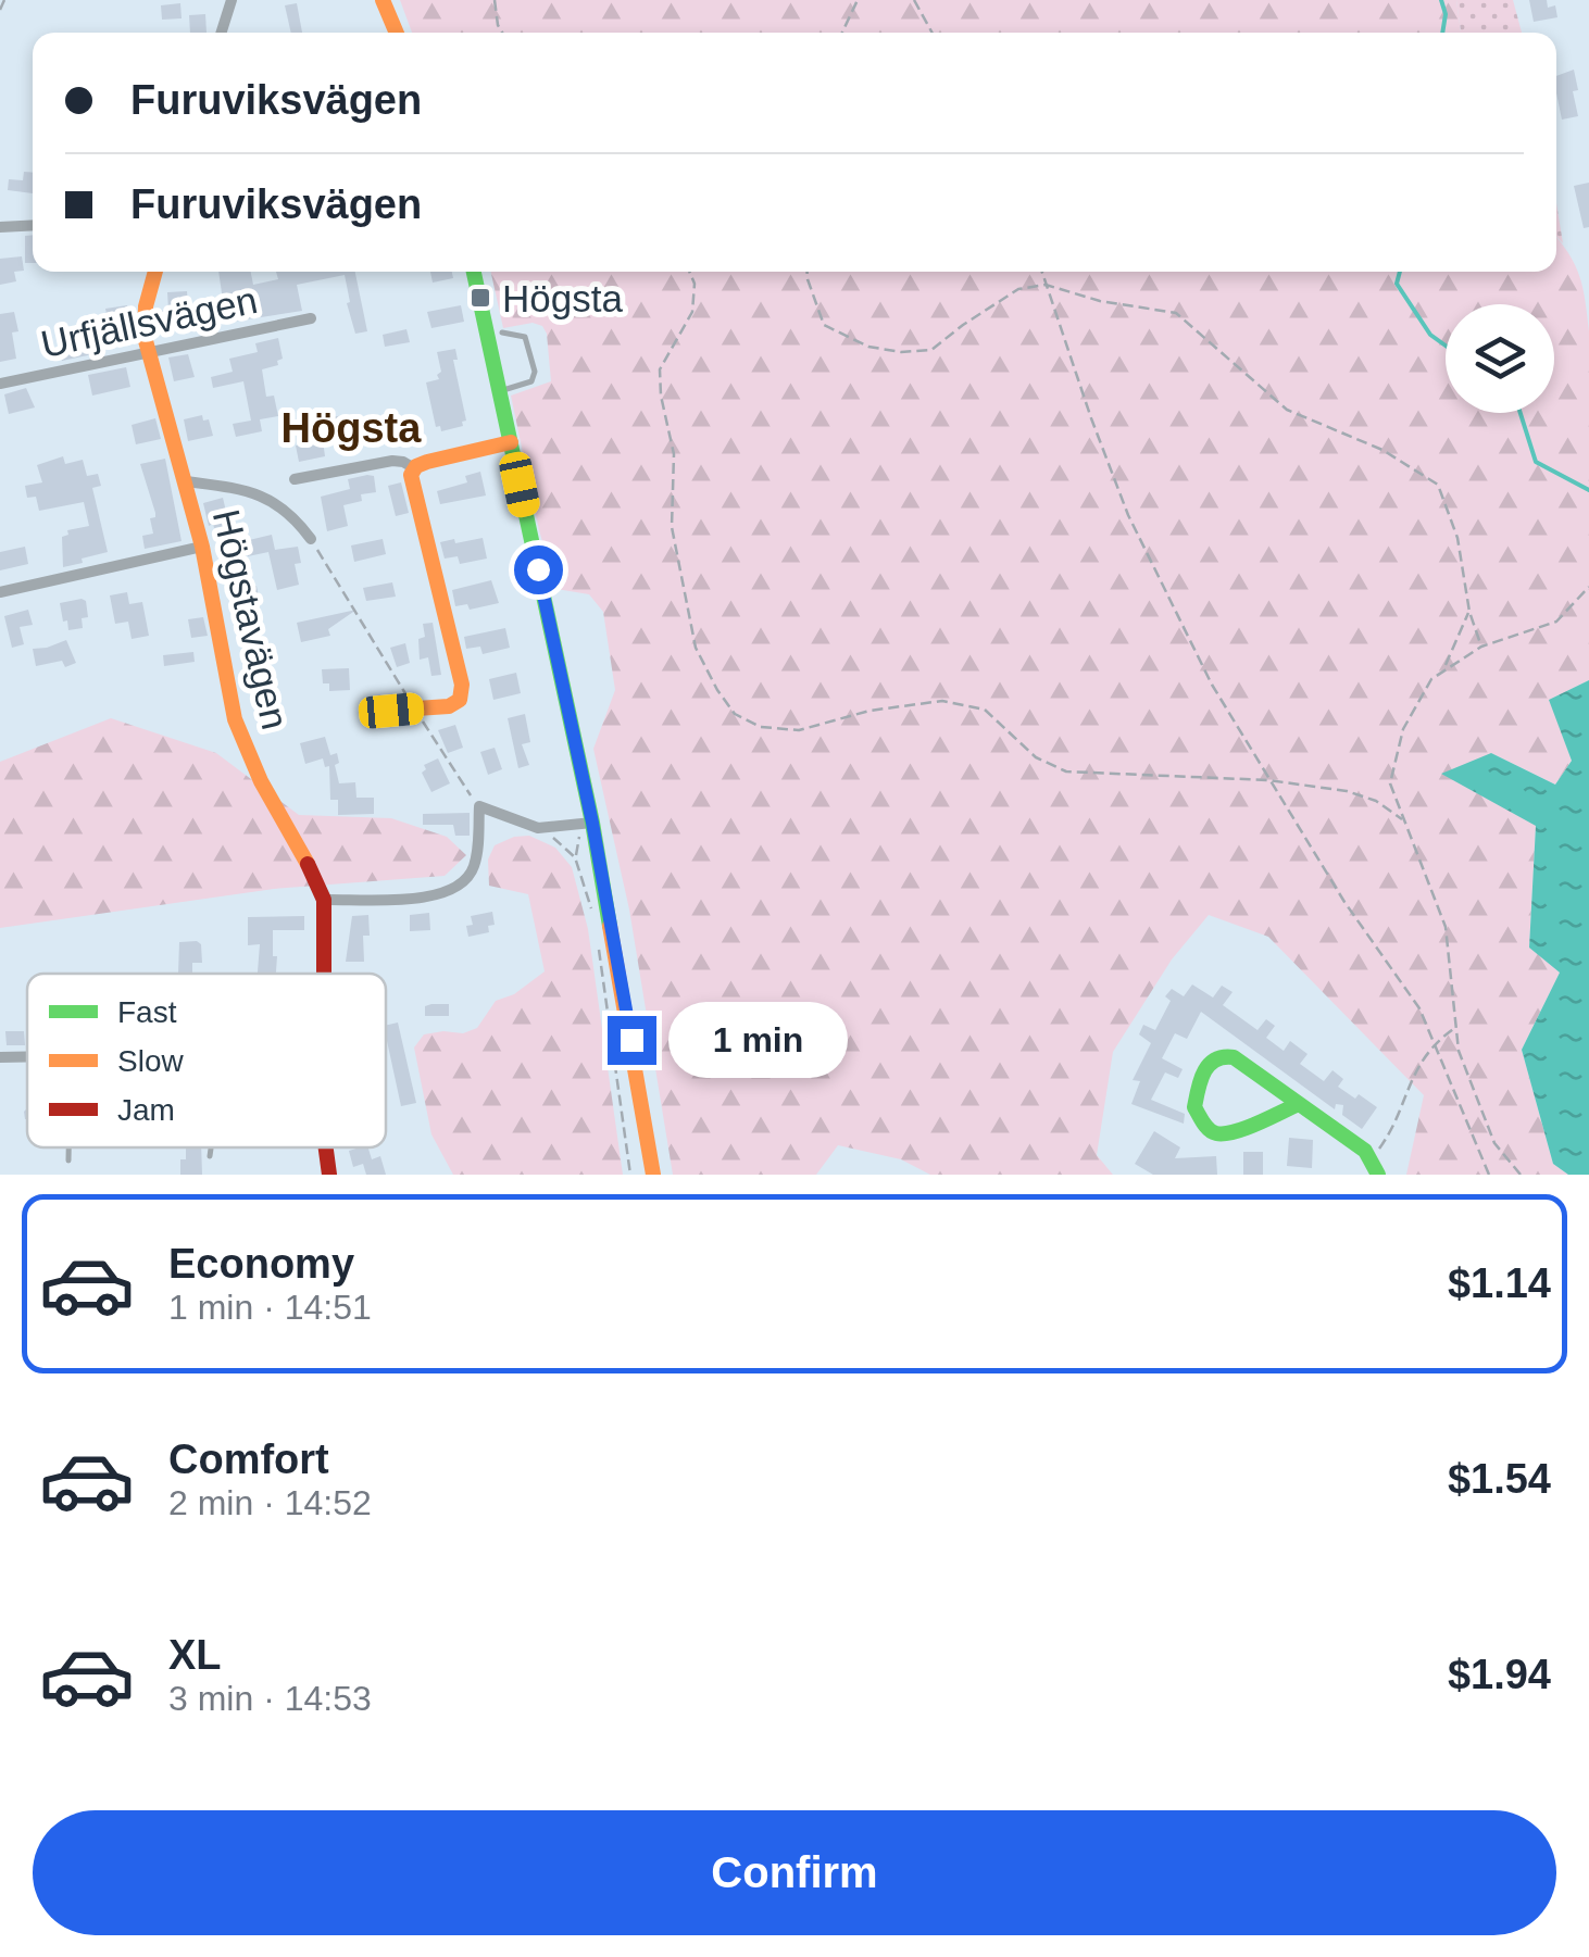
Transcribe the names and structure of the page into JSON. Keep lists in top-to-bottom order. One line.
{"streets":{"street":["Urfjällsvägen","Högstavägen"]},"crossings":[["Urfjällsvägen","Högstavägen"]],"districts":["Högsta"],"places":{"transit":["Högsta"]},"legend":["Fast","Slow","Jam"],"page":{"banner":["Furuviksvägen","Furuviksvägen"],"bubble":"1 min","list":[{"name":"Economy","note":"1 min · 14:51","value":"$1.14"},{"name":"Comfort","note":"2 min · 14:52","value":"$1.54"},{"name":"XL","note":"3 min · 14:53","value":"$1.94"}],"buttons":"Confirm"}}
